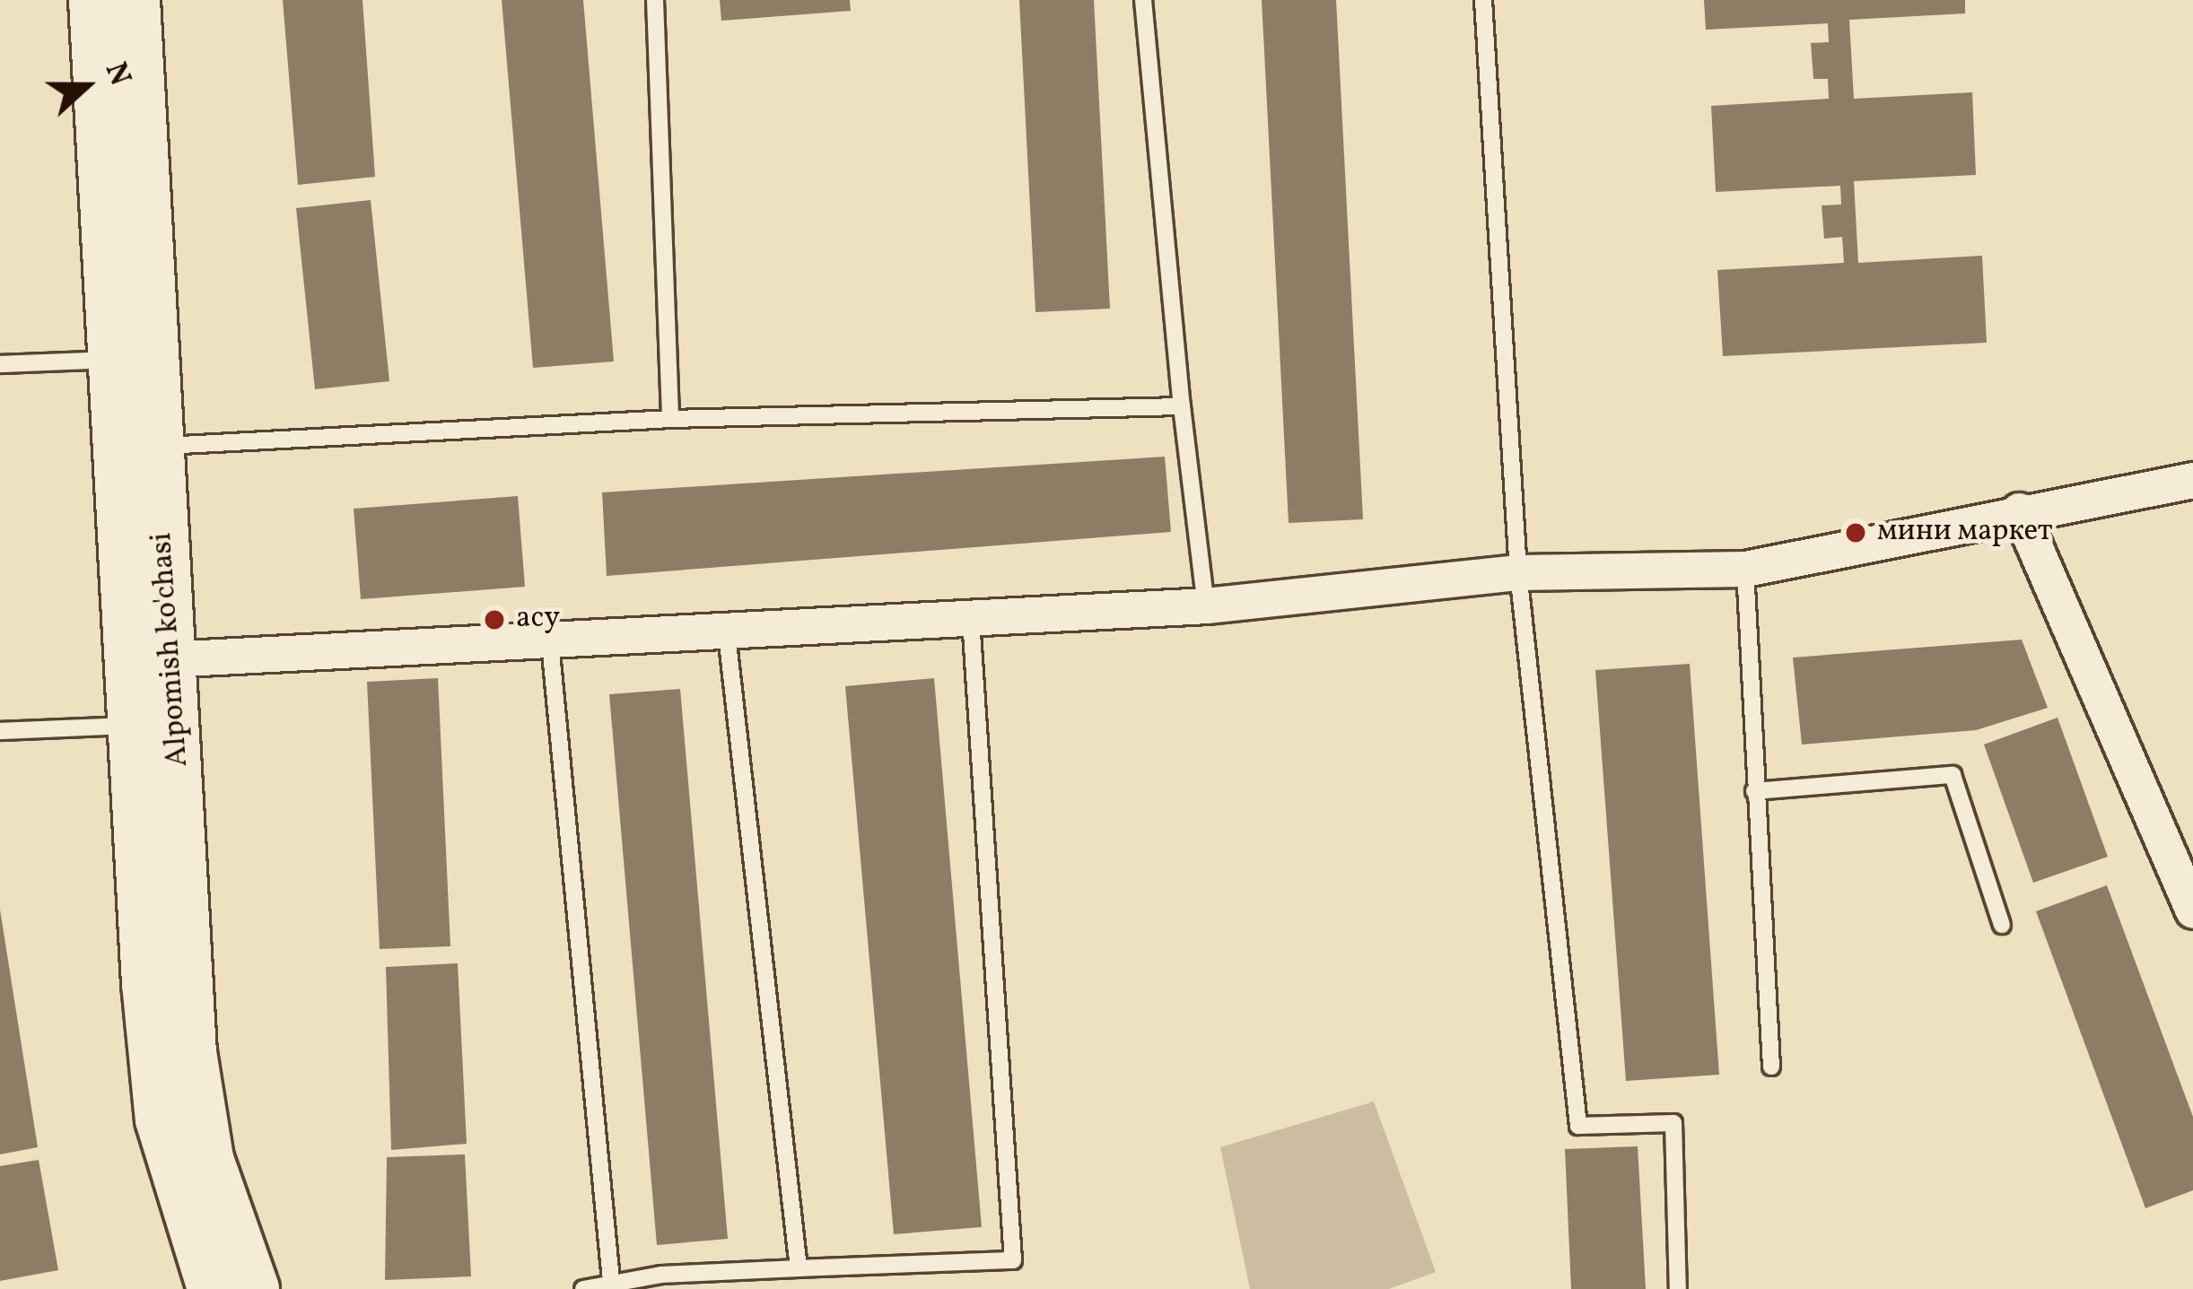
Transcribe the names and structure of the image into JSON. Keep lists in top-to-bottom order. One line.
{"streets":{"main road":["Alpomish ko'chasi"]},"places":["мини маркет","асу"],"north":"right"}
